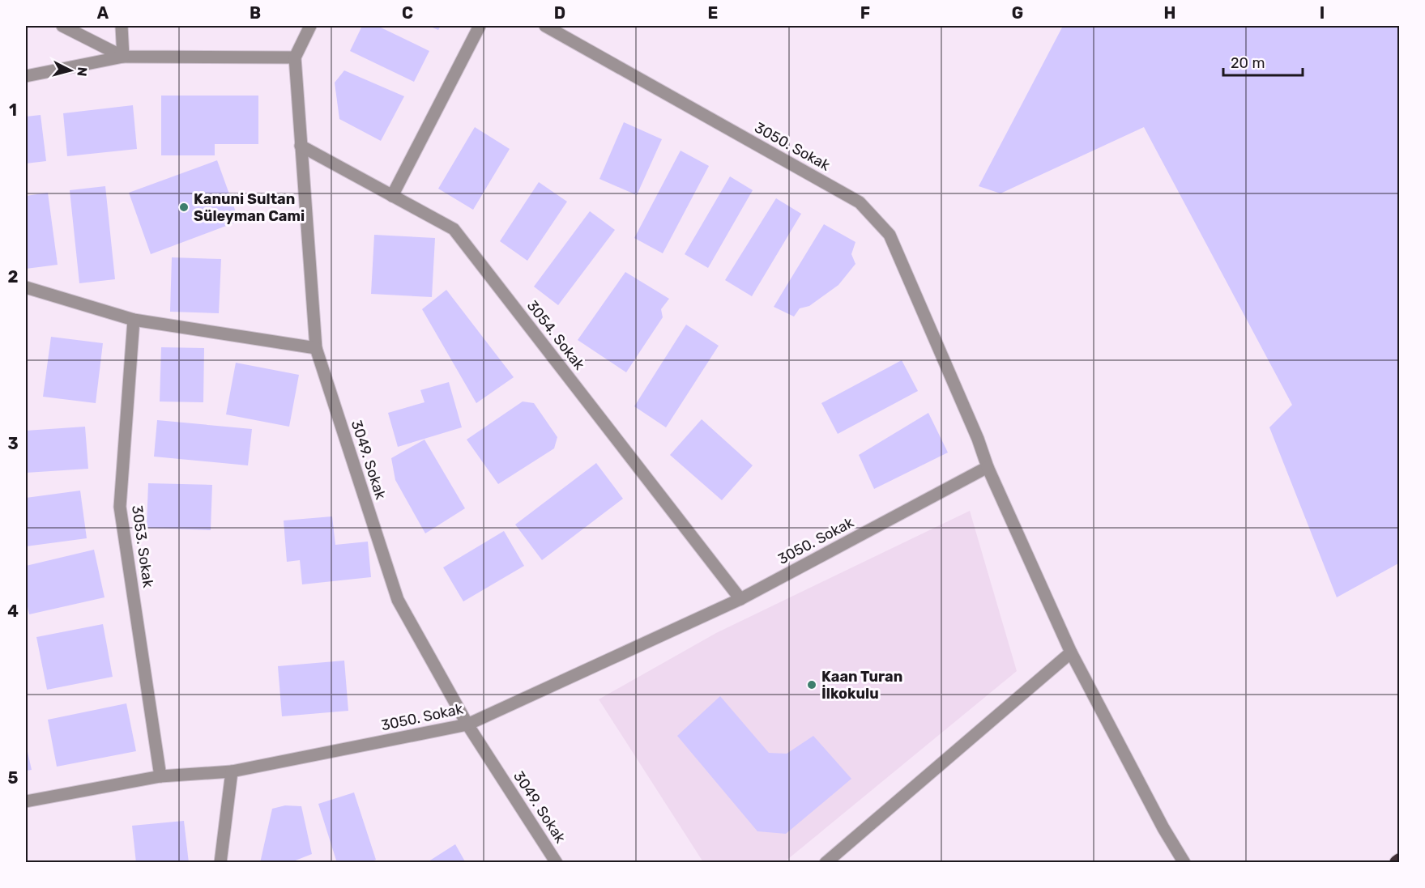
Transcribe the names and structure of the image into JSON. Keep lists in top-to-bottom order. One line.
{"streets":{"street":["3050. Sokak","3054. Sokak","3049. Sokak","3053. Sokak"]},"crossings":[["3050. Sokak","3054. Sokak"],["3050. Sokak","3049. Sokak"],["3050. Sokak","3053. Sokak"],["3054. Sokak","3049. Sokak"]],"places":["Kanuni Sultan Süleyman Cami","Kaan Turan İlkokulu"],"scale_bar":"20 m","north":"right","grid":{"columns":["A","B","C","D","E","F","G","H","I"],"rows":["1","2","3","4","5"]}}
